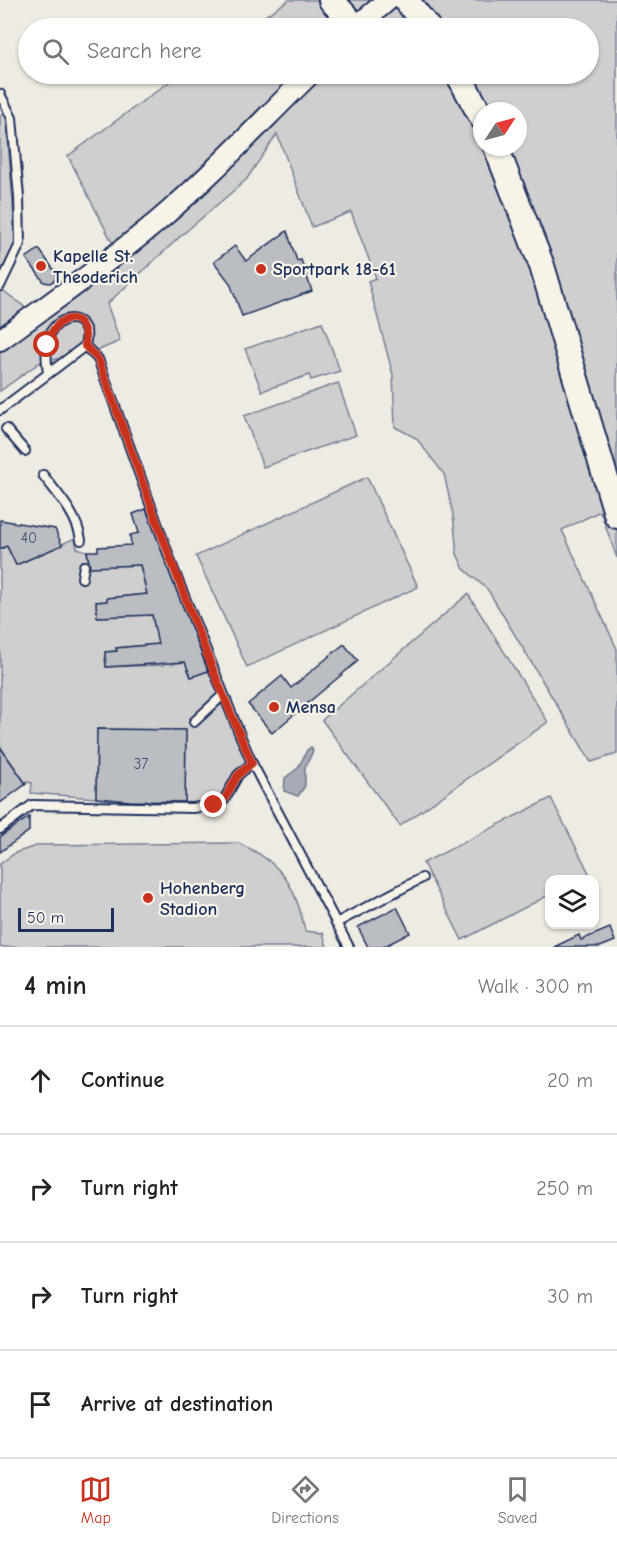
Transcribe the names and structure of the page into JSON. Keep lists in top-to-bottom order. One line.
{"places":["Kapelle St. Theoderich","Sportpark 18-61","Mensa","Hohenberg Stadion"],"house_numbers":["40","37"],"scale_bar":"50 m","north":"top right","page":{"search":"Search here","scale":"50 m","heading":["4 min","Walk · 300 m"],"list":[["Continue","20 m"],["Turn right","250 m"],["Turn right","30 m"],"Arrive at destination"],"nav":["Map","Directions","Saved"]}}
